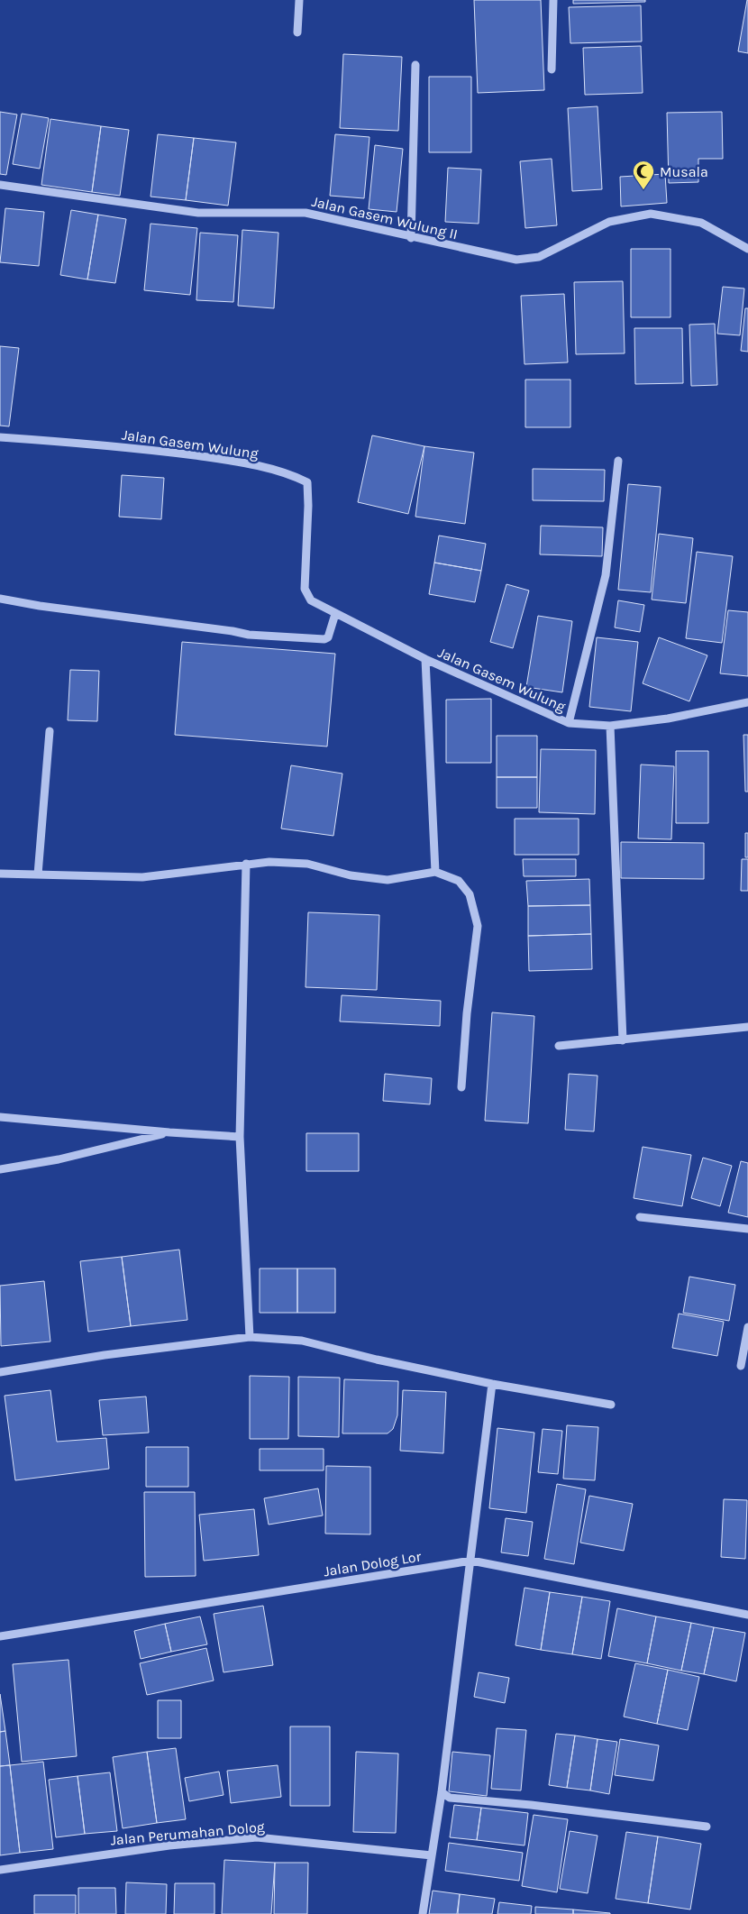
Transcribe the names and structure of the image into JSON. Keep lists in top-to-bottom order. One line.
{"streets":{"street":["Jalan Gasem Wulung II","Jalan Gasem Wulung","Jalan Dolog Lor","Jalan Perumahan Dolog"]},"places":{"mosque":["Musala"]}}
